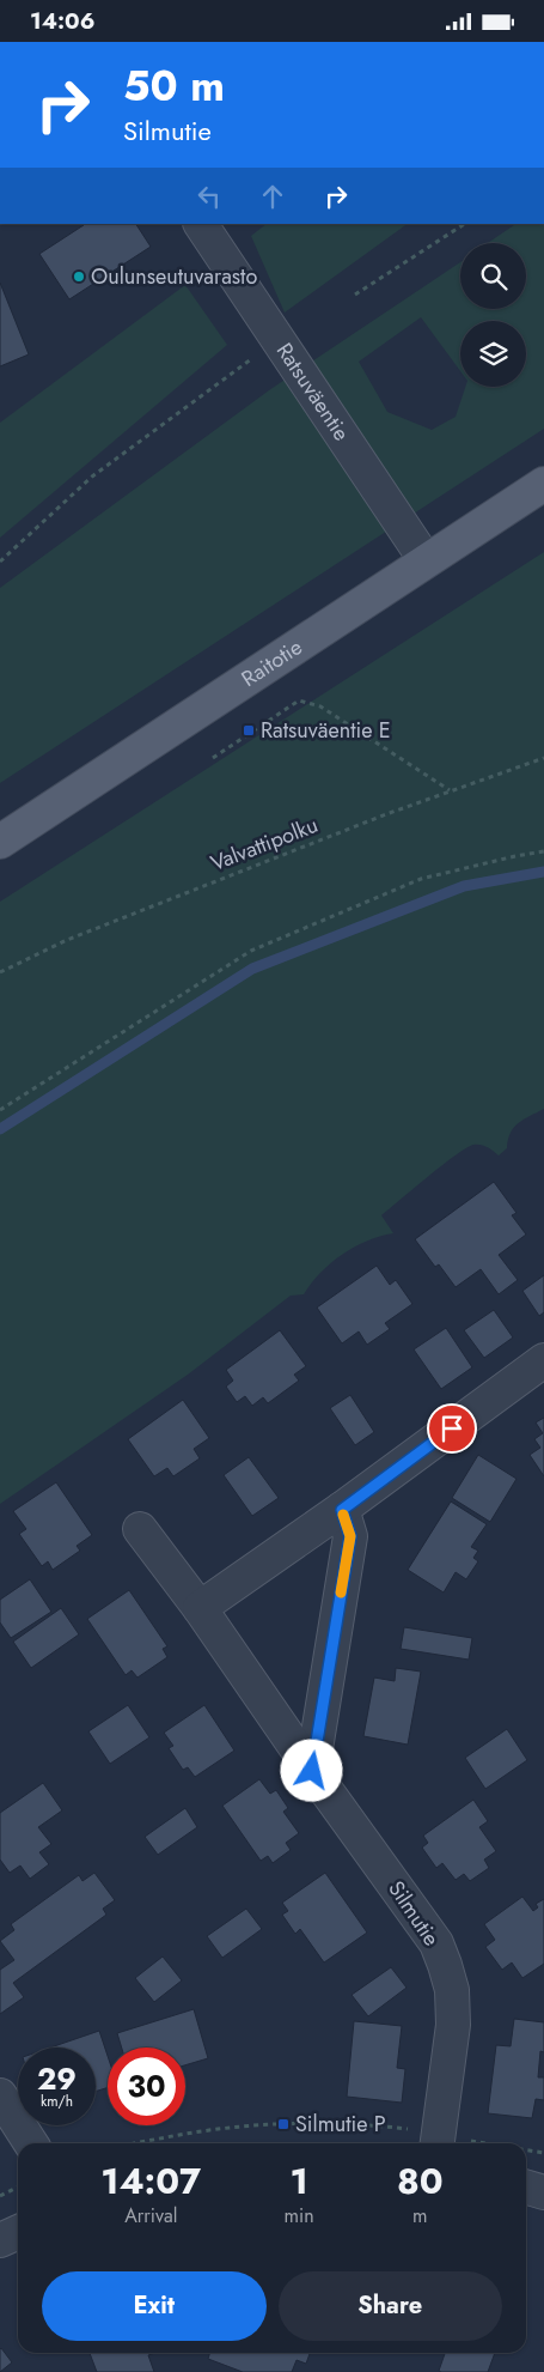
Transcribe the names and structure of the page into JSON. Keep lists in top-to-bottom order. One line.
{"streets":{"main road":["Raitotie"],"street":["Ratsuväentie","Silmutie"],"path":["Valvattipolku"]},"crossings":[["Ratsuväentie","Raitotie"]],"places":{"other":["Oulunseutuvarasto"],"transit":["Ratsuväentie E","Silmutie P"]},"page":{"status":"14:06","turn":["50 m","Silmutie"],"speed":"29 km/h","limit":"30","eta":["14:07","Arrival","1","min","80","m"],"buttons":["Exit","Share"]}}
